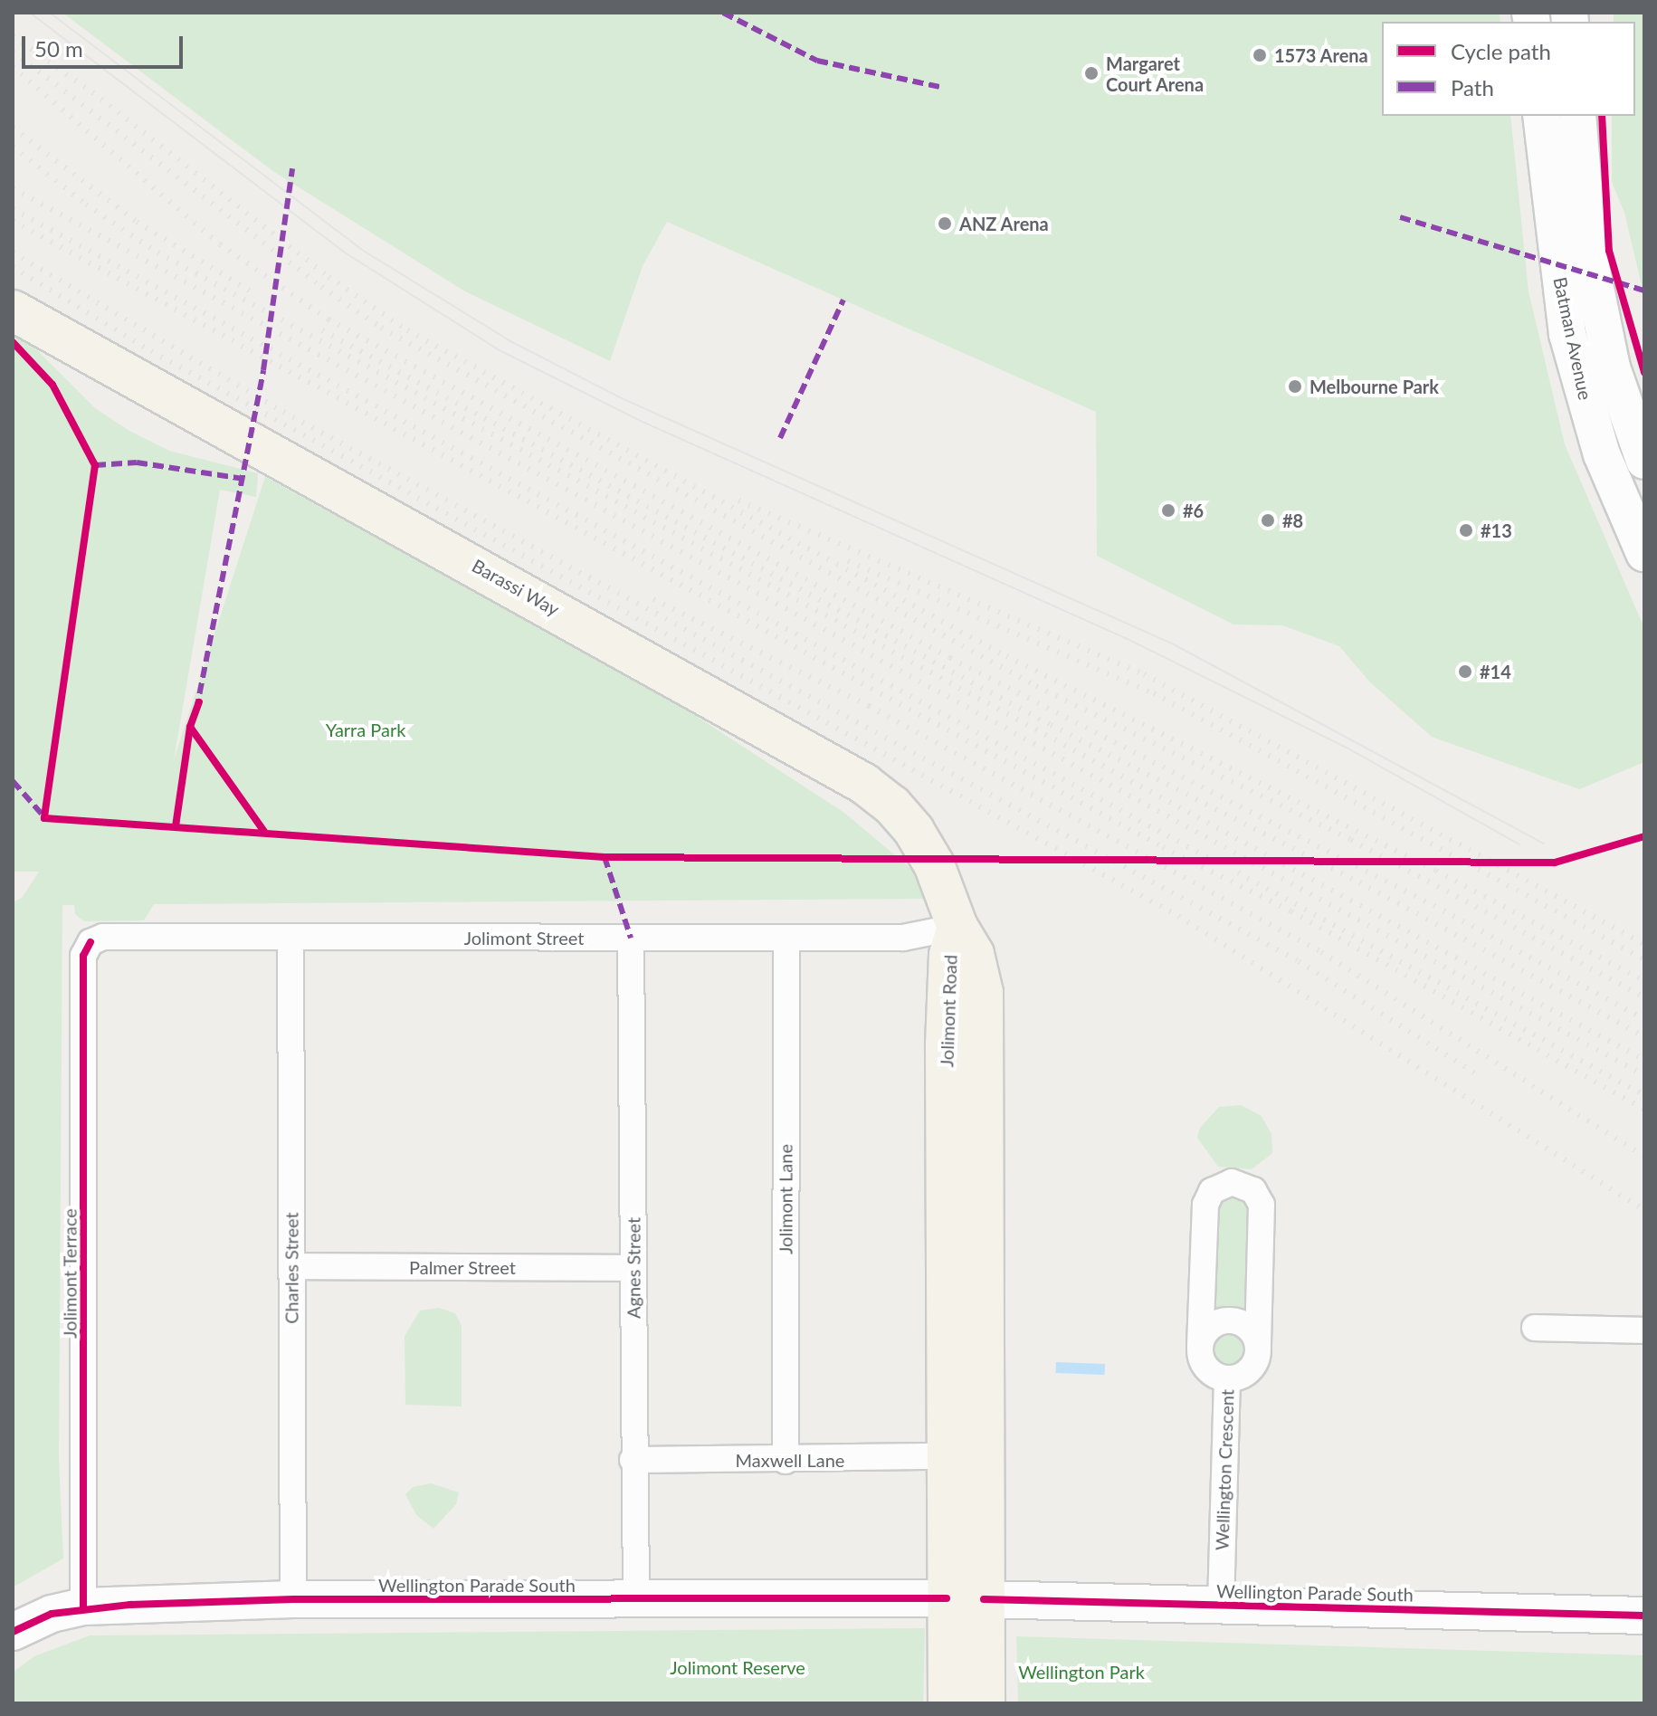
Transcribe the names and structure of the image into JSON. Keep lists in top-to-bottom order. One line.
{"streets":{"main road":["Barassi Way","Jolimont Road"],"street":["Batman Avenue","Jolimont Street","Jolimont Lane","Palmer Street","Charles Street","Agnes Street","Jolimont Terrace","Maxwell Lane","Wellington Crescent","Wellington Parade South"]},"crossings":[["Barassi Way","Jolimont Street"],["Barassi Way","Jolimont Road"],["Jolimont Street","Jolimont Road"],["Jolimont Street","Jolimont Lane"],["Jolimont Street","Charles Street"],["Jolimont Street","Agnes Street"],["Jolimont Street","Jolimont Terrace"],["Jolimont Road","Maxwell Lane"],["Jolimont Road","Wellington Parade South"],["Jolimont Lane","Maxwell Lane"],["Palmer Street","Charles Street"],["Palmer Street","Agnes Street"],["Charles Street","Wellington Parade South"],["Agnes Street","Maxwell Lane"],["Agnes Street","Wellington Parade South"],["Jolimont Terrace","Wellington Parade South"],["Wellington Crescent","Wellington Parade South"]],"parks":["Yarra Park","Jolimont Reserve","Wellington Park"],"places":["1573 Arena","Margaret Court Arena","ANZ Arena","Melbourne Park","#6","#8","#13","#14"],"legend":["Cycle path","Path"],"scale_bar":"50 m"}
